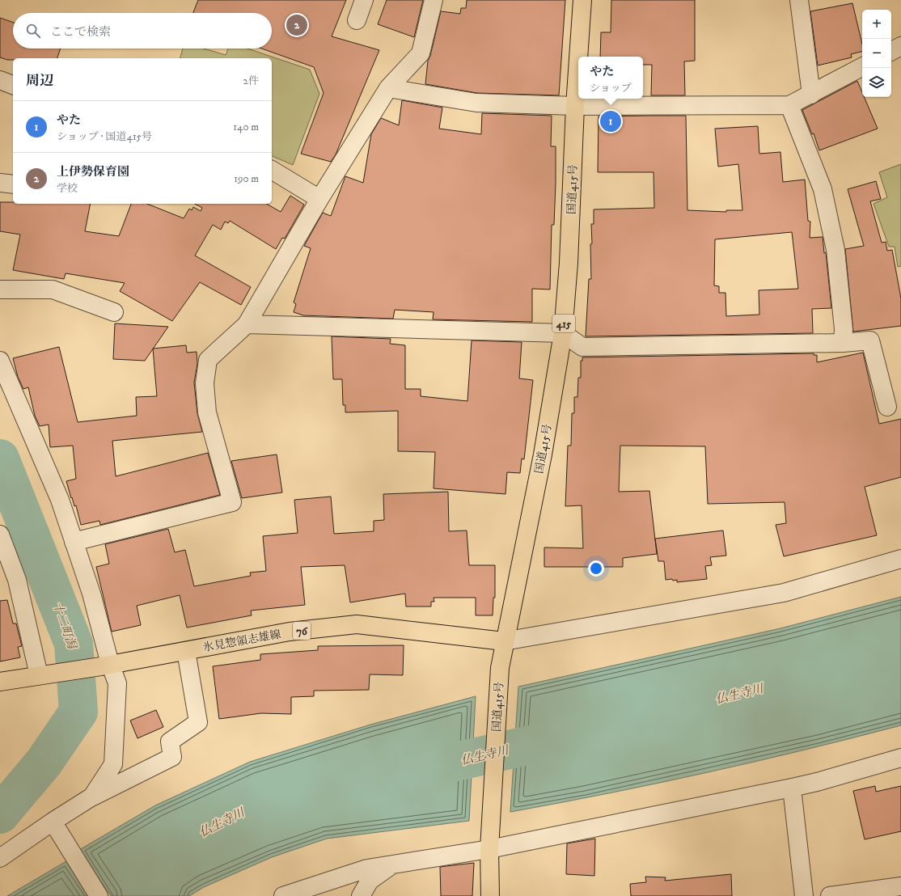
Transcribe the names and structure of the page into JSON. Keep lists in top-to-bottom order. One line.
{"streets":{"main road":["国道415号","415","76","氷見惣領志雄線"]},"crossings":[["国道415号","氷見惣領志雄線"]],"water":["十二町潟","仏生寺川"],"page":{"map_buttons":["+","−"],"pins":["2","1"],"search":"ここで検索","popup":["やた","ショップ"],"heading":["周辺","2件"],"list":[{"mark":"1","name":"やた","note":"ショップ · 国道415号","value":"140 m"},{"mark":"2","name":"上伊勢保育園","note":"学校","value":"190 m"}]}}
